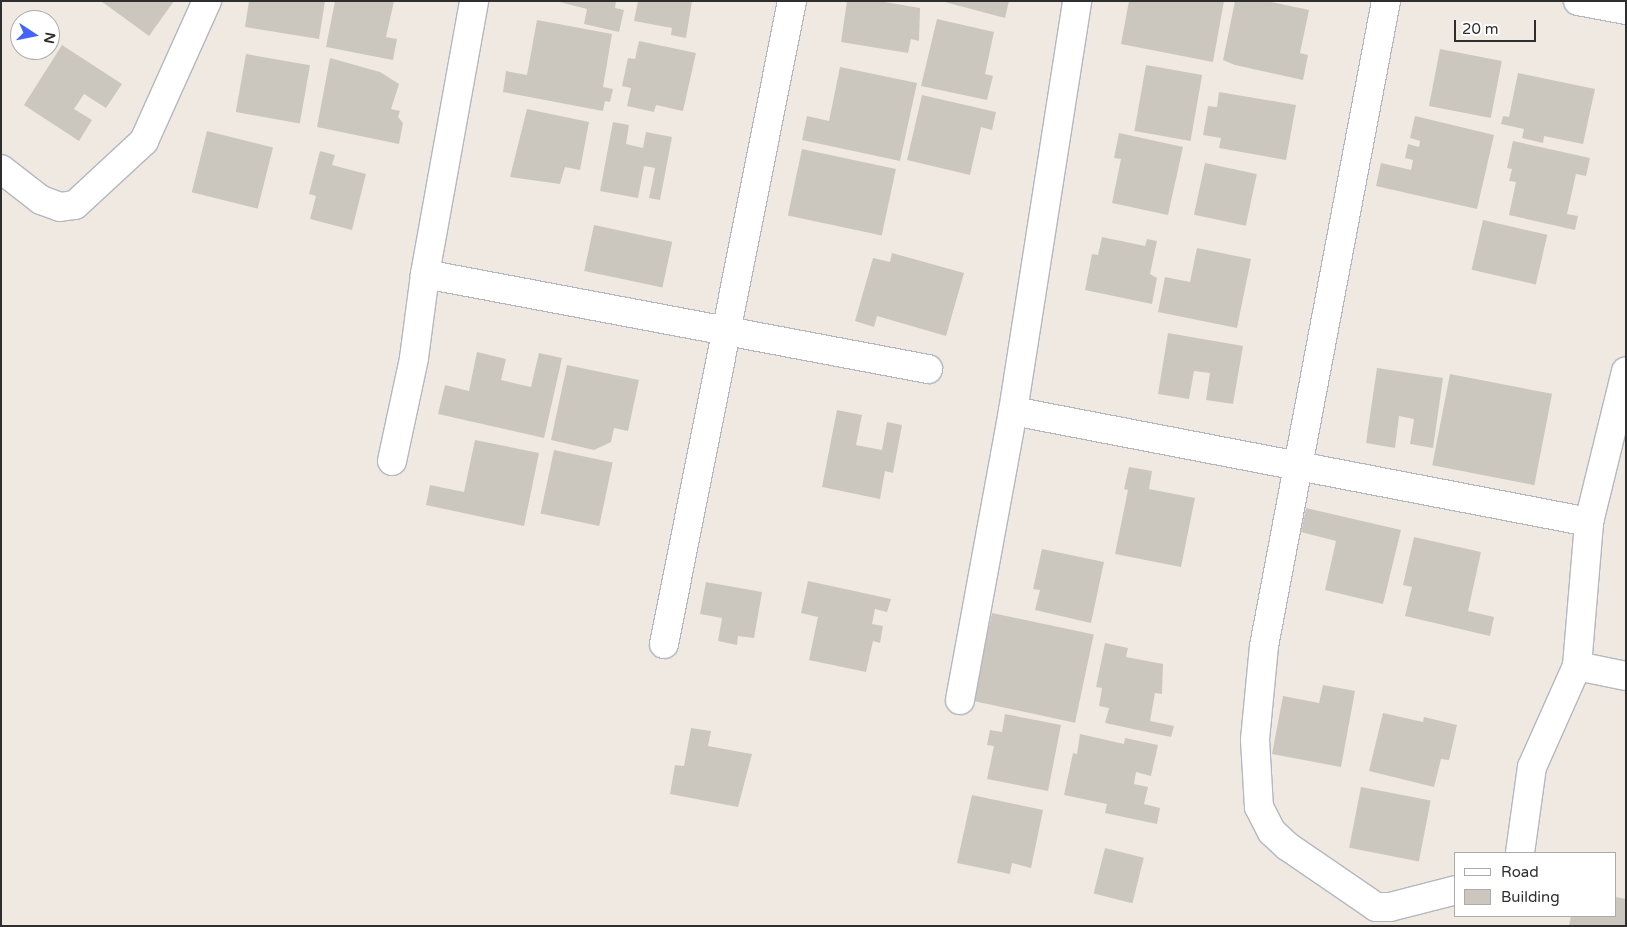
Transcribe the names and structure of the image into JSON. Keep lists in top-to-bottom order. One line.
{"legend":["Road","Building"],"scale_bar":"20 m","north":"right"}
